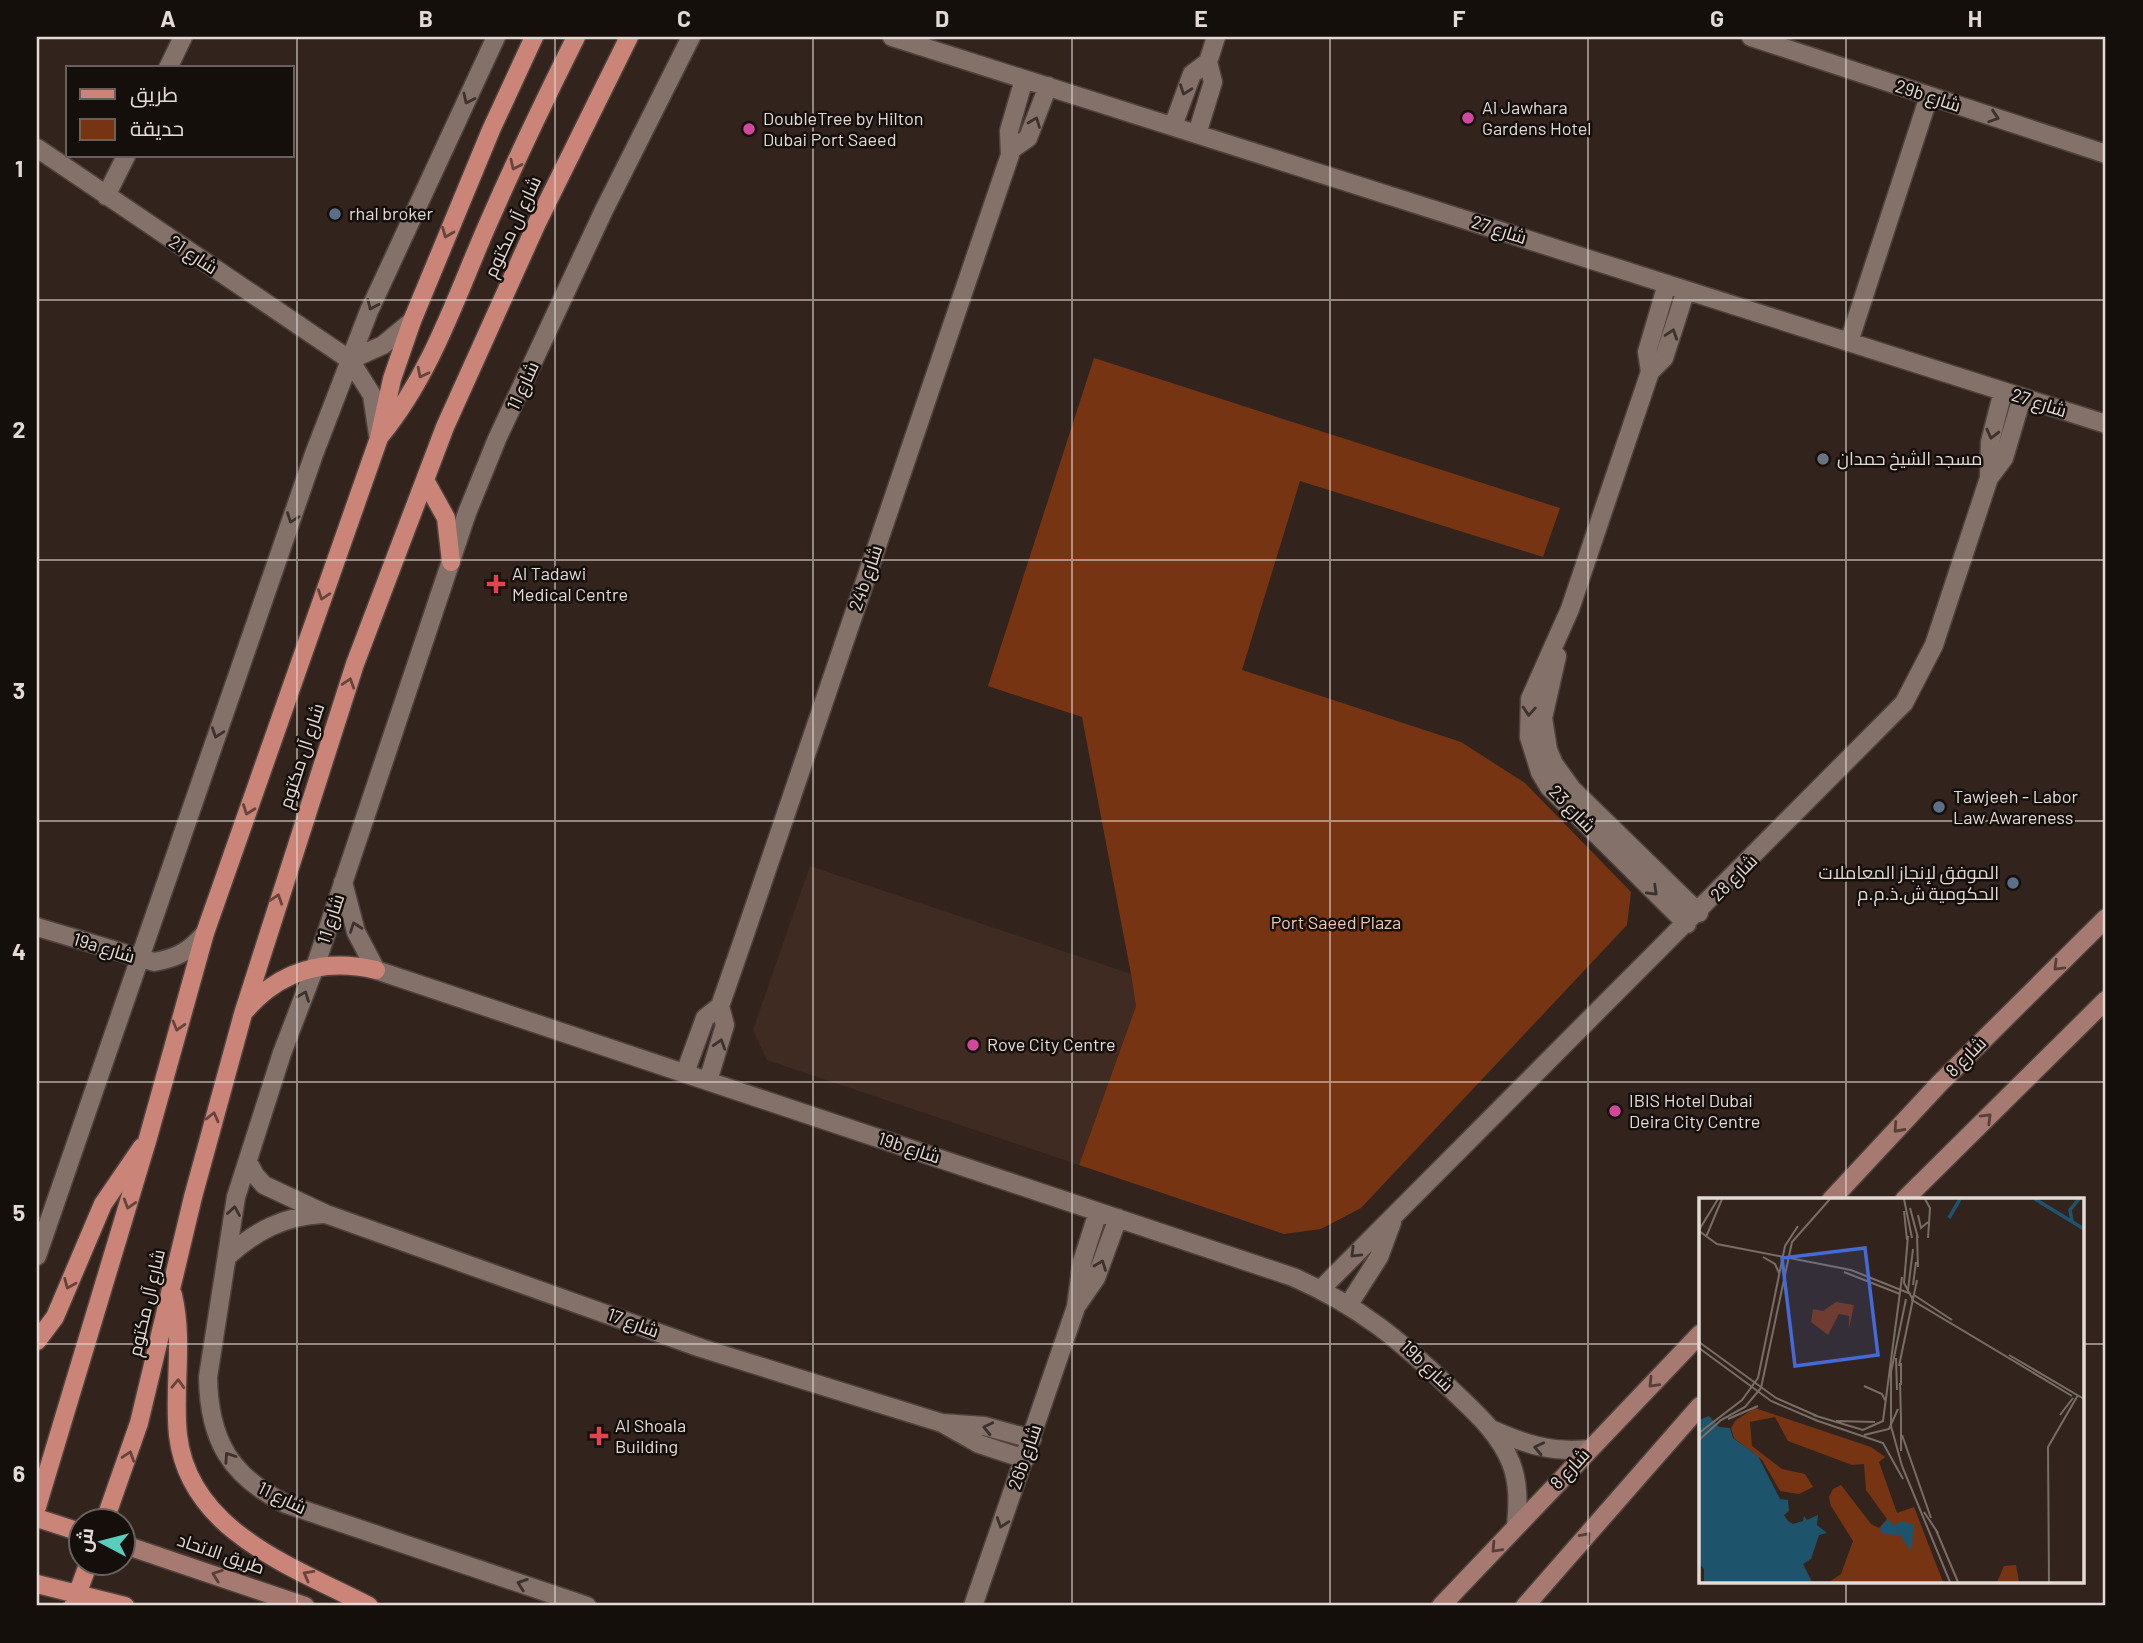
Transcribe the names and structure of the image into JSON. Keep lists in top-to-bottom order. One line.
{"streets":{"main road":["شارع آل مكتوم"],"street":["29b شارع","شارع 27","شارع 21","شارع 11","24b شارع","شارع 23","شارع 28","19a شارع","شارع 8","19b شارع","شارع 17","26b شارع","طريق الاتحاد"]},"crossings":[["شارع آل مكتوم","شارع 21"],["شارع آل مكتوم","19a شارع"],["شارع 27","24b شارع"],["شارع 27","شارع 23"],["شارع 27","شارع 28"],["شارع 11","شارع 17"],["24b شارع","19b شارع"],["شارع 23","شارع 28"],["شارع 28","19b شارع"],["شارع 8","19b شارع"],["19b شارع","26b شارع"],["شارع 17","26b شارع"]],"one_way":["29b شارع","طريق الاتحاد"],"parks":["Port Saeed Plaza"],"places":{"other":["Al Jawhara Gardens Hotel","DoubleTree by Hilton Dubai Port Saeed","rhal broker","مسجد الشيخ حمدان","Tawjeeh - Labor Law Awareness","الموفق لإنجاز المعاملات الحكومية ش.ذ.م.م","Rove City Centre","IBIS Hotel Dubai Deira City Centre"],"health":["Al Tadawi Medical Centre","Al Shoala Building"]},"legend":["طريق","حديقة"],"north":"left","grid":{"columns":["A","B","C","D","E","F","G","H"],"rows":["1","2","3","4","5","6"]}}
